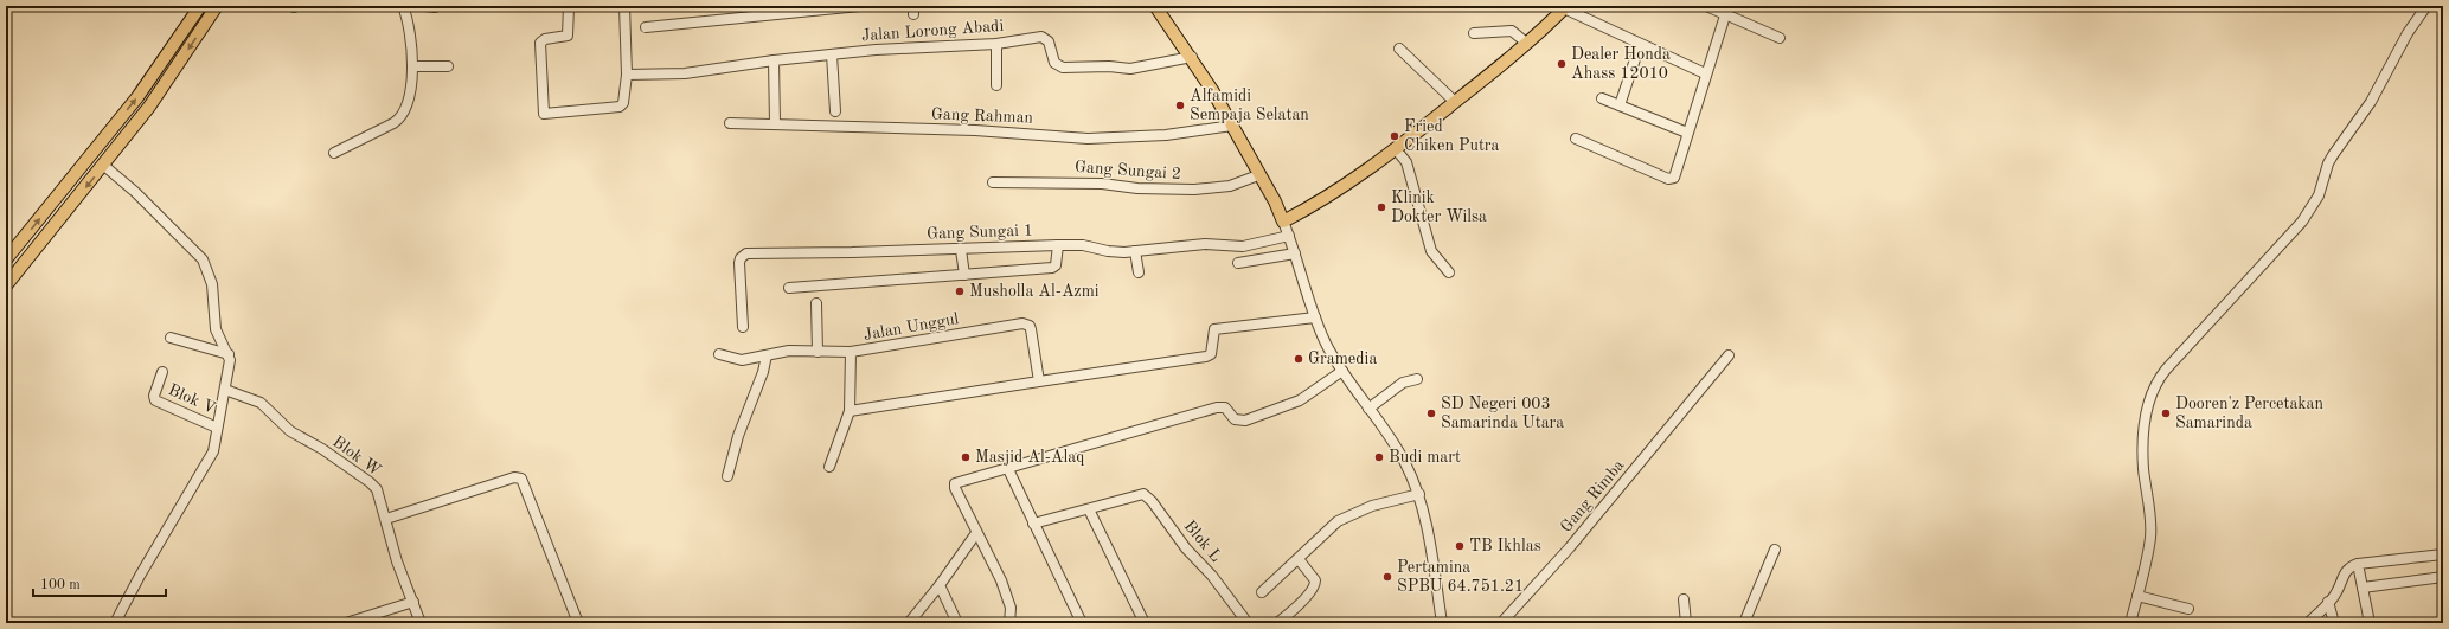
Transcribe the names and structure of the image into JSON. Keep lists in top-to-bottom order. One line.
{"streets":{"street":["Jalan Lorong Abadi","Gang Rahman","Gang Sungai 2","Gang Sungai 1","Jalan Unggul","Blok V","Blok W","Gang Rimba","Blok L"]},"places":["Dealer Honda Ahass 12010","Alfamidi Sempaja Selatan","Fried Chiken Putra","Klinik Dokter Wilsa","Musholla Al-Azmi","Gramedia","SD Negeri 003 Samarinda Utara","Dooren'z Percetakan Samarinda","Masjid Al-Alaq","Budi mart","TB Ikhlas","Pertamina SPBU 64.751.21"],"scale_bar":"100 m"}
